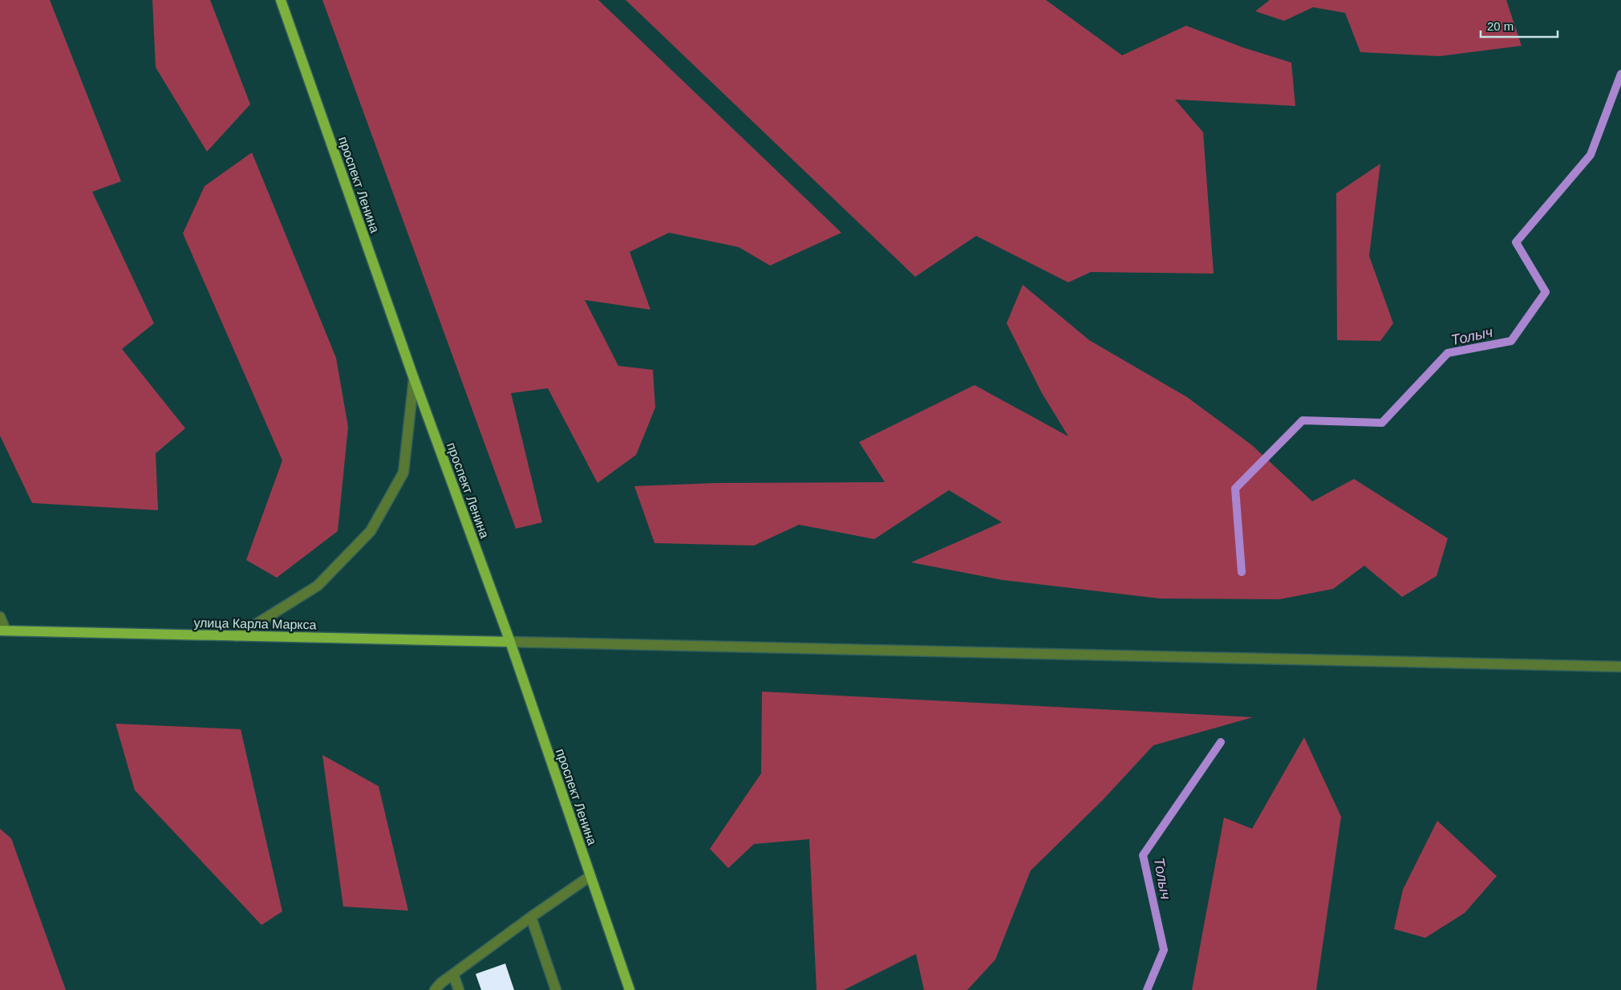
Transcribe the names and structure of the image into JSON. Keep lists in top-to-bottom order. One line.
{"streets":{"main road":["проспект Ленина","улица Карла Маркса"]},"crossings":[["проспект Ленина","улица Карла Маркса"]],"water":["Толыч"],"scale_bar":"20 m"}
